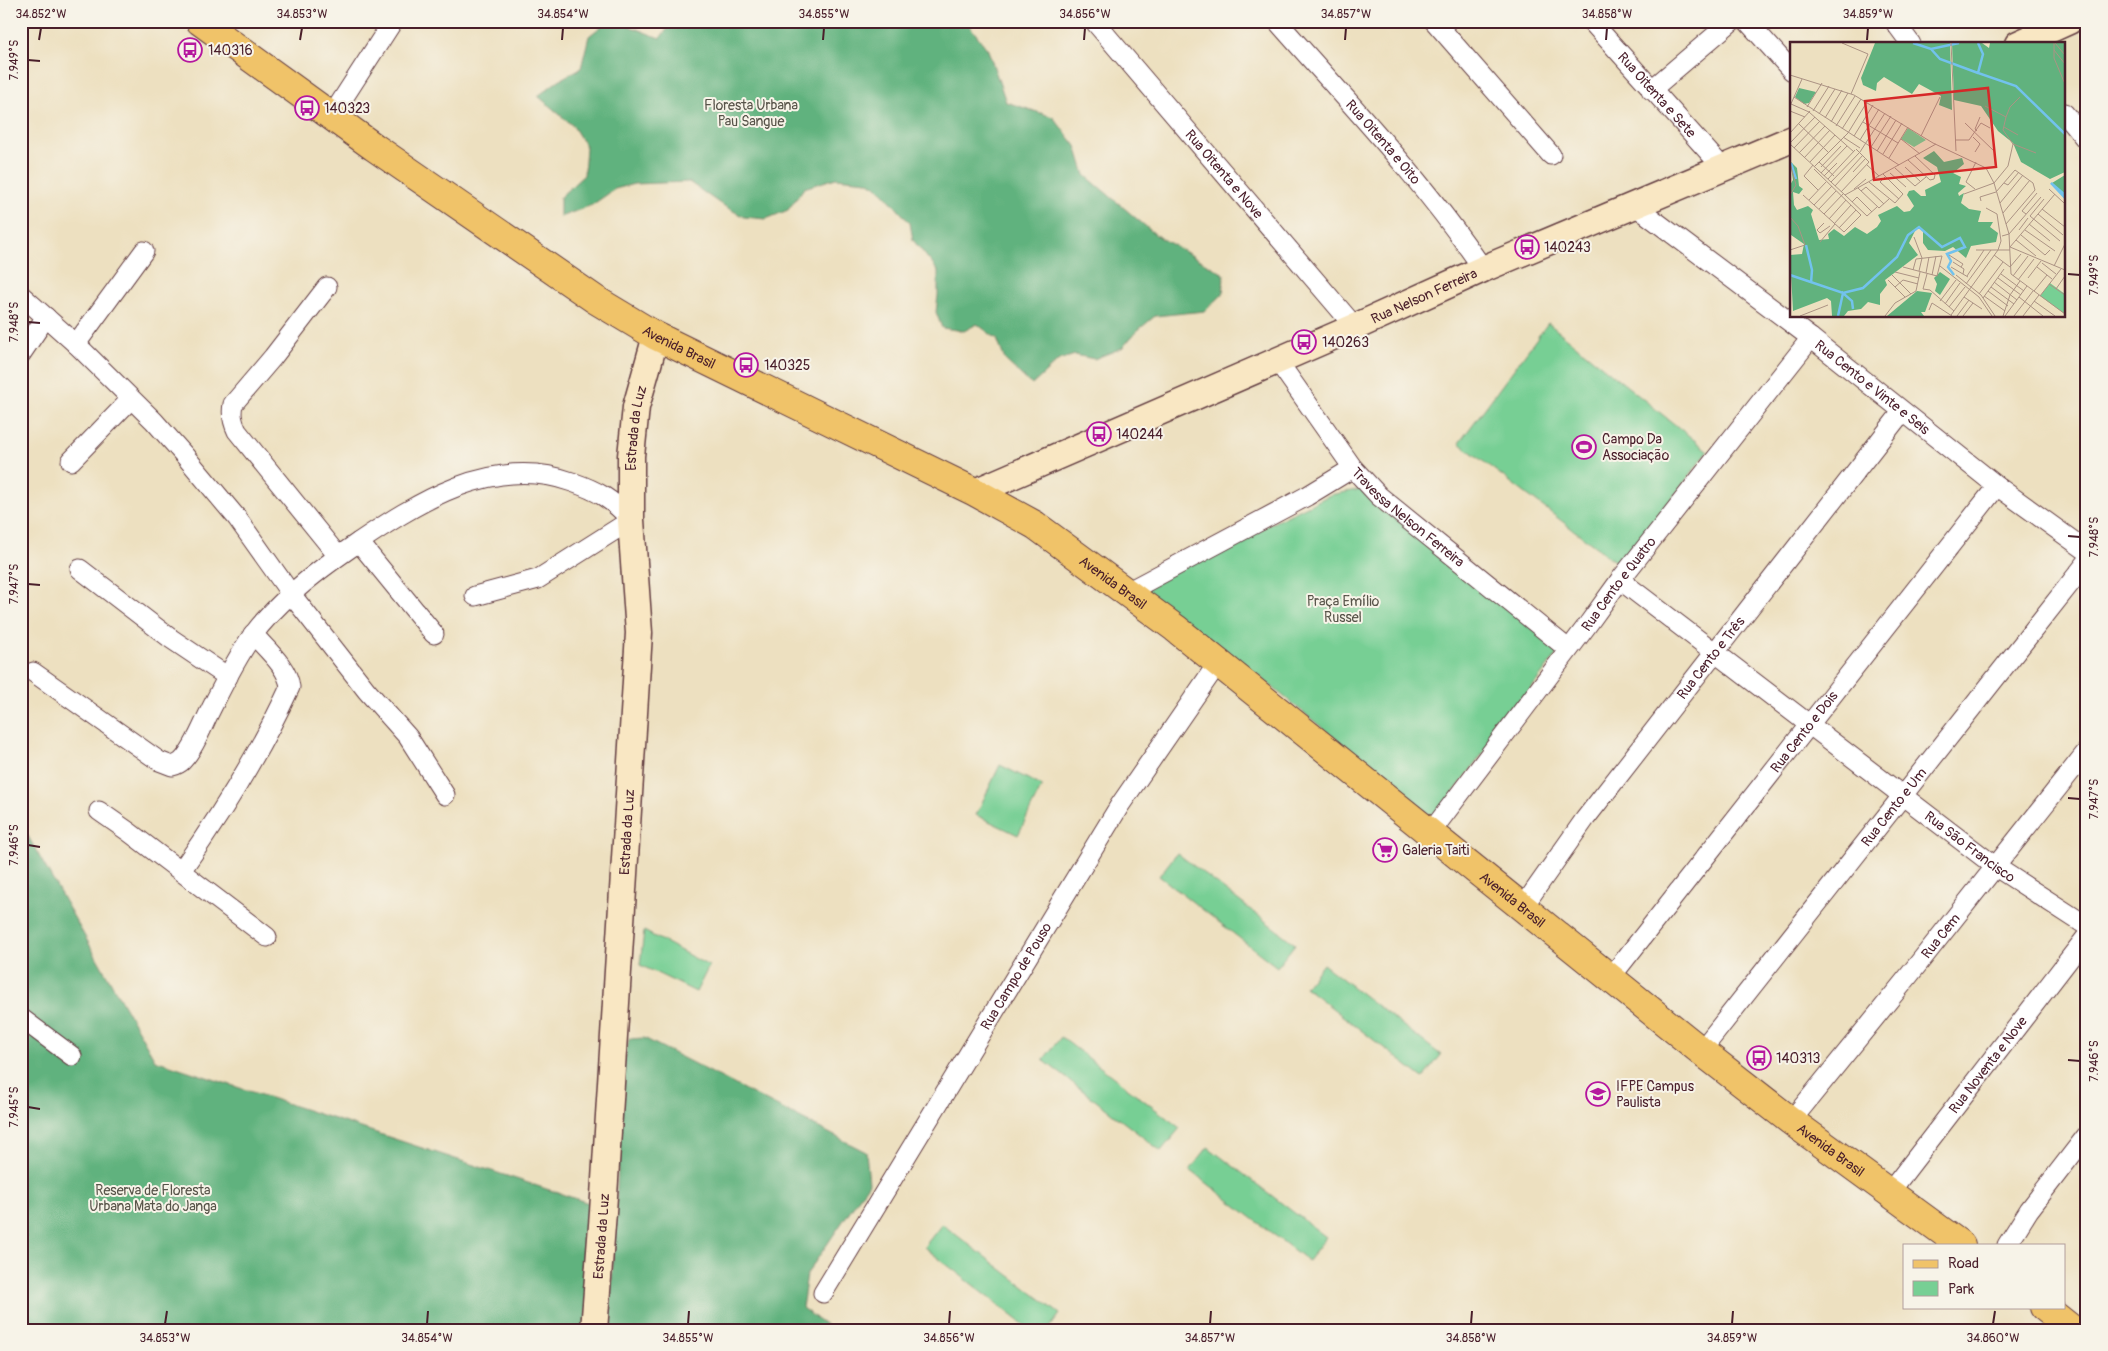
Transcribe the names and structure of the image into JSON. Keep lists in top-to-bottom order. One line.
{"streets":{"main road":["Rua Nelson Ferreira","Avenida Brasil","Estrada da Luz"],"street":["Rua Oitenta e Sete","Rua Oitenta e Oito","Rua Oitenta e Nove","Rua Cento e Vinte e Seis","Travessa Nelson Ferreira","Rua Cento e Quatro","Rua Cento e Três","Rua Cento e Dois","Rua Cento e Um","Rua São Francisco","Rua Cem","Rua Campo de Pouso","Rua Noventa e Nove"]},"crossings":[["Rua Oitenta e Sete","Rua Nelson Ferreira"],["Rua Oitenta e Oito","Rua Nelson Ferreira"],["Rua Oitenta e Nove","Rua Nelson Ferreira"],["Rua Nelson Ferreira","Avenida Brasil"],["Rua Nelson Ferreira","Rua Cento e Vinte e Seis"],["Rua Nelson Ferreira","Travessa Nelson Ferreira"],["Avenida Brasil","Estrada da Luz"],["Avenida Brasil","Rua Cento e Quatro"],["Avenida Brasil","Rua Cento e Três"],["Avenida Brasil","Rua Cento e Dois"],["Avenida Brasil","Rua Cento e Um"],["Avenida Brasil","Rua Cem"],["Avenida Brasil","Rua Campo de Pouso"],["Avenida Brasil","Rua Noventa e Nove"],["Rua Cento e Vinte e Seis","Rua Cento e Quatro"],["Rua Cento e Vinte e Seis","Rua Cento e Três"],["Rua Cento e Vinte e Seis","Rua Cento e Dois"],["Travessa Nelson Ferreira","Rua Cento e Quatro"],["Rua Cento e Quatro","Rua São Francisco"],["Rua Cento e Três","Rua São Francisco"],["Rua Cento e Dois","Rua São Francisco"],["Rua Cento e Um","Rua São Francisco"],["Rua São Francisco","Rua Cem"]],"parks":["Floresta Urbana Pau Sangue","Praça Emílio Russel","Reserva de Floresta Urbana Mata do Janga"],"places":{"bus stop":["140316","140323","140243","140263","140325","140244","140313"],"sports":["Campo Da Associação"],"supermarket":["Galeria Taiti"],"school or university":["IFPE Campus Paulista"]},"legend":["Road","Park"],"coordinates":["34.852°W","34.853°W","34.854°W","34.855°W","34.856°W","34.857°W","34.858°W","34.859°W","7.949°S","7.948°S","7.947°S","7.946°S","7.945°S","34.860°W"]}
